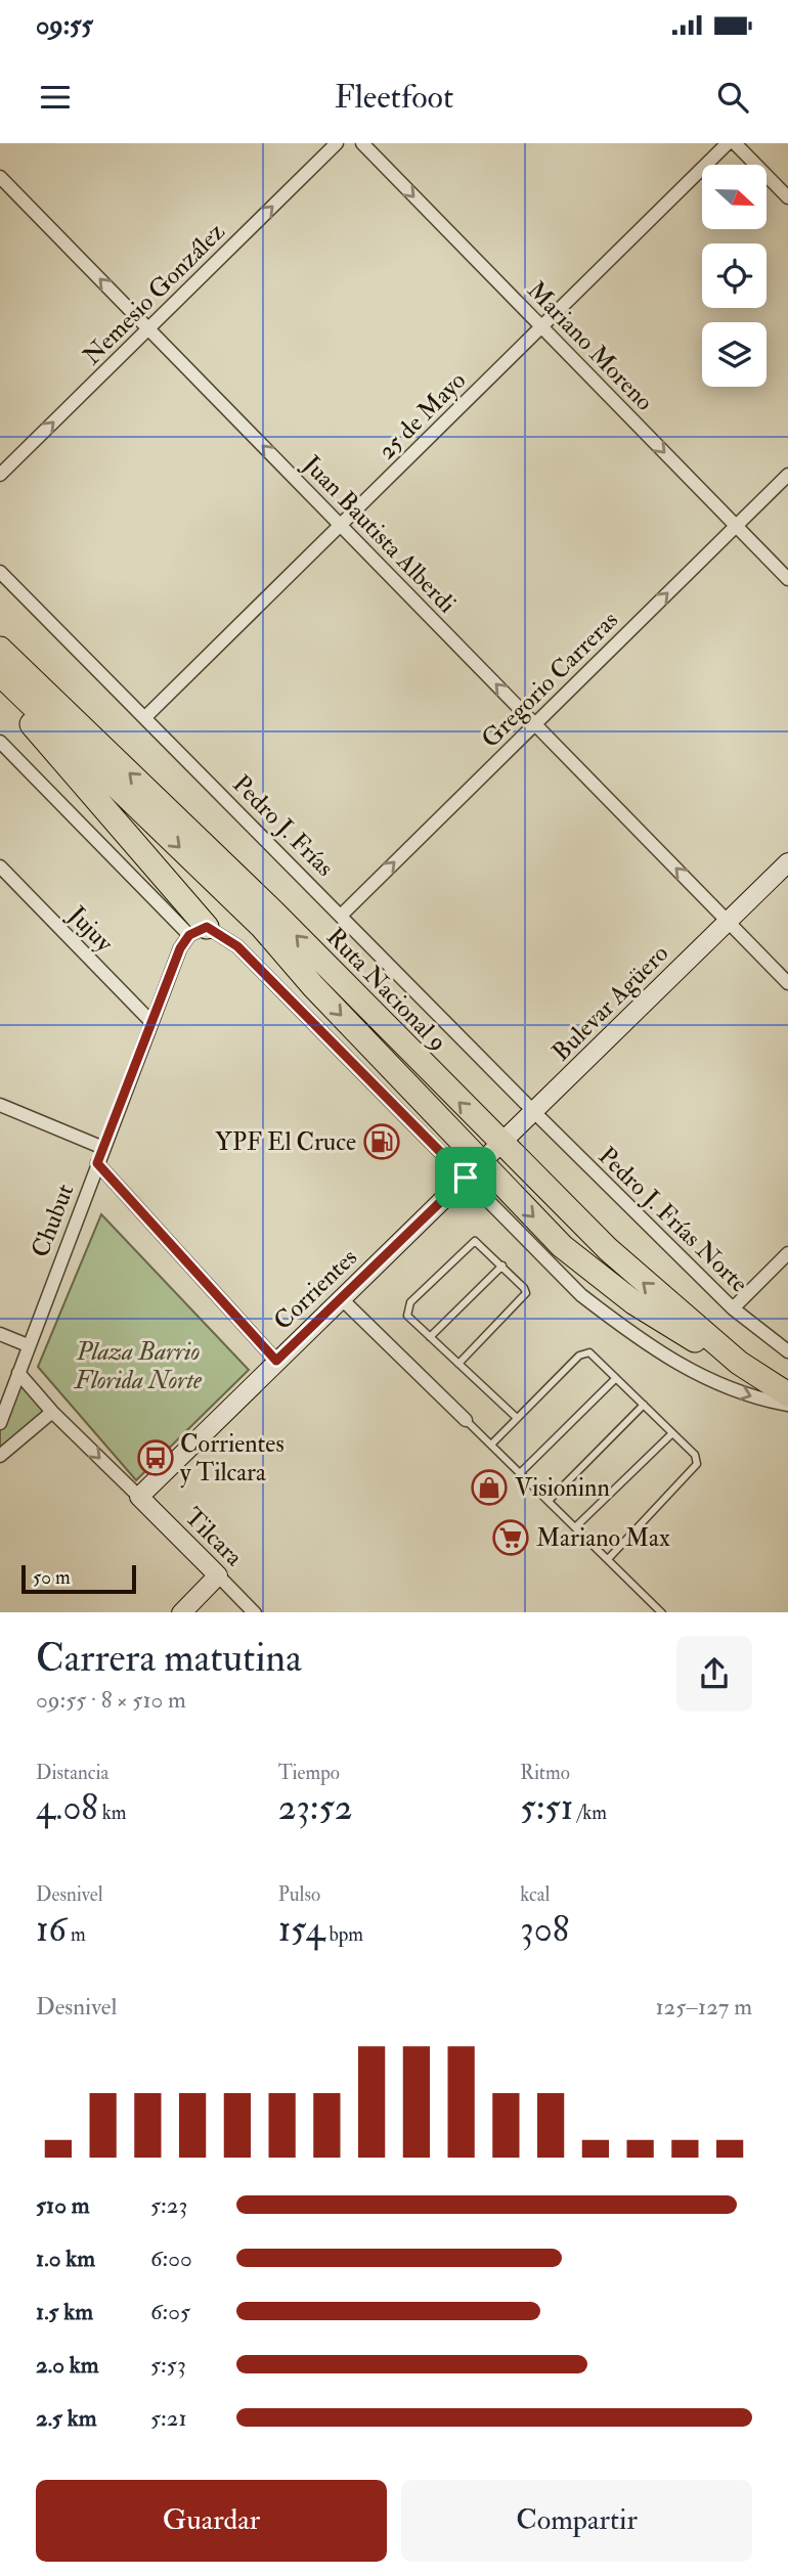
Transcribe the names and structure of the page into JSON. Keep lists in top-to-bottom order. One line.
{"streets":{"highway":["Ruta Nacional 9"],"street":["Nemesio González","Mariano Moreno","25 de Mayo","Juan Bautista Alberdi","Gregorio Carreras","Pedro J. Frías","Jujuy","Bulevar Agüero","Pedro J. Frías Norte","Chubut","Corrientes","Tilcara"]},"crossings":[["Nemesio González","Juan Bautista Alberdi"],["Mariano Moreno","25 de Mayo"],["Mariano Moreno","Gregorio Carreras"],["25 de Mayo","Juan Bautista Alberdi"],["25 de Mayo","Pedro J. Frías"],["Juan Bautista Alberdi","Gregorio Carreras"],["Juan Bautista Alberdi","Bulevar Agüero"],["Gregorio Carreras","Pedro J. Frías"],["Pedro J. Frías","Bulevar Agüero"],["Pedro J. Frías","Pedro J. Frías Norte"],["Jujuy","Chubut"],["Ruta Nacional 9","Bulevar Agüero"],["Ruta Nacional 9","Corrientes"],["Bulevar Agüero","Pedro J. Frías Norte"],["Bulevar Agüero","Corrientes"],["Chubut","Tilcara"],["Corrientes","Tilcara"]],"one_way":["Nemesio González","Mariano Moreno","Juan Bautista Alberdi","Gregorio Carreras","Tilcara"],"parks":["Plaza Barrio Florida Norte"],"places":{"fuel station":["YPF El Cruce"],"bus stop":["Corrientes y Tilcara"],"shop":["Visioninn"],"supermarket":["Mariano Max"]},"scale_bar":"50 m","north":"right","page":{"status":"09:55","header":"Fleetfoot","scale":"50 m","heading":["Carrera matutina","09:55 · 8 × 510 m"],"stats":[["Distancia","4.08 km"],["Tiempo","23:52"],["Ritmo","5:51 /km"],["Desnivel","16 m"],["Pulso","154 bpm"],["kcal","308"]],"chart":["Desnivel","125–127 m"],"list":[{"name":"510 m","note":"5:23"},{"name":"1.0 km","note":"6:00"},{"name":"1.5 km","note":"6:05"},{"name":"2.0 km","note":"5:53"},{"name":"2.5 km","note":"5:21"}],"buttons":["Guardar","Compartir"]}}
